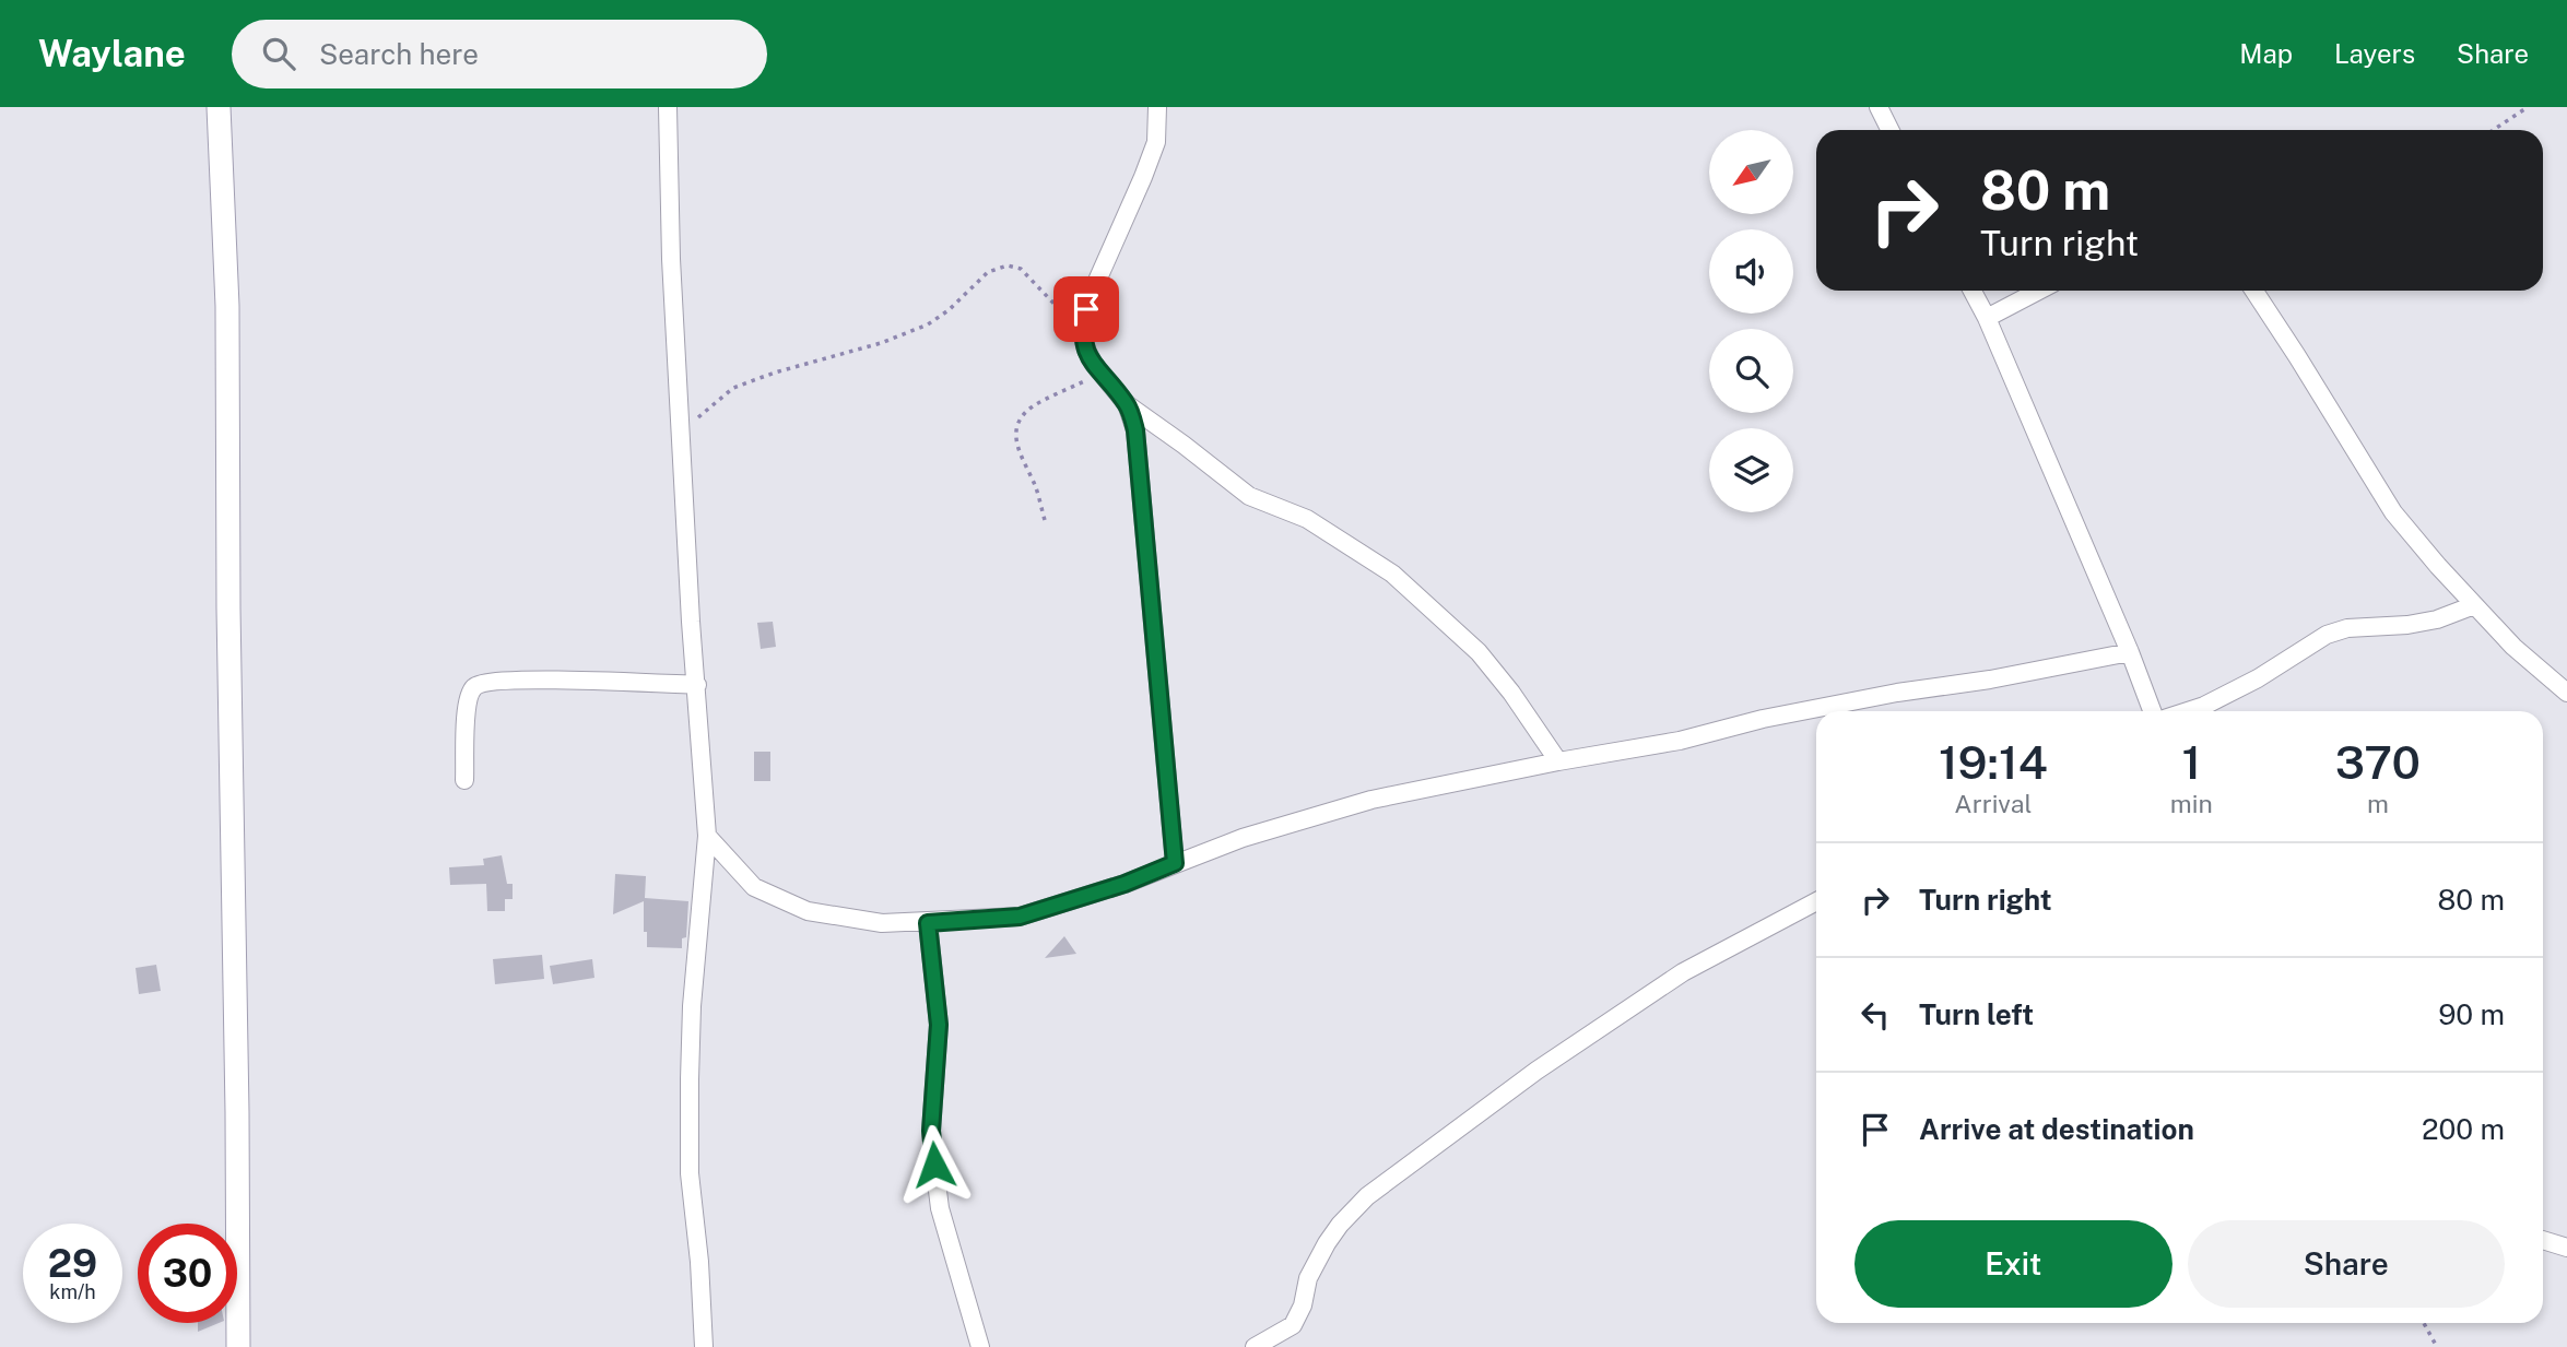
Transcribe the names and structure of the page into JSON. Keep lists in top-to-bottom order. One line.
{"north":"bottom left","page":{"header":"Waylane","search":"Search here","nav":["Map","Layers","Share"],"turn":["80 m","Turn right"],"eta":["19:14","Arrival","1","min","370","m"],"list":[{"name":"Turn right","value":"80 m"},{"name":"Turn left","value":"90 m"},{"name":"Arrive at destination","value":"200 m"}],"buttons":["Exit","Share"],"speed":"29 km/h","limit":"30"}}
